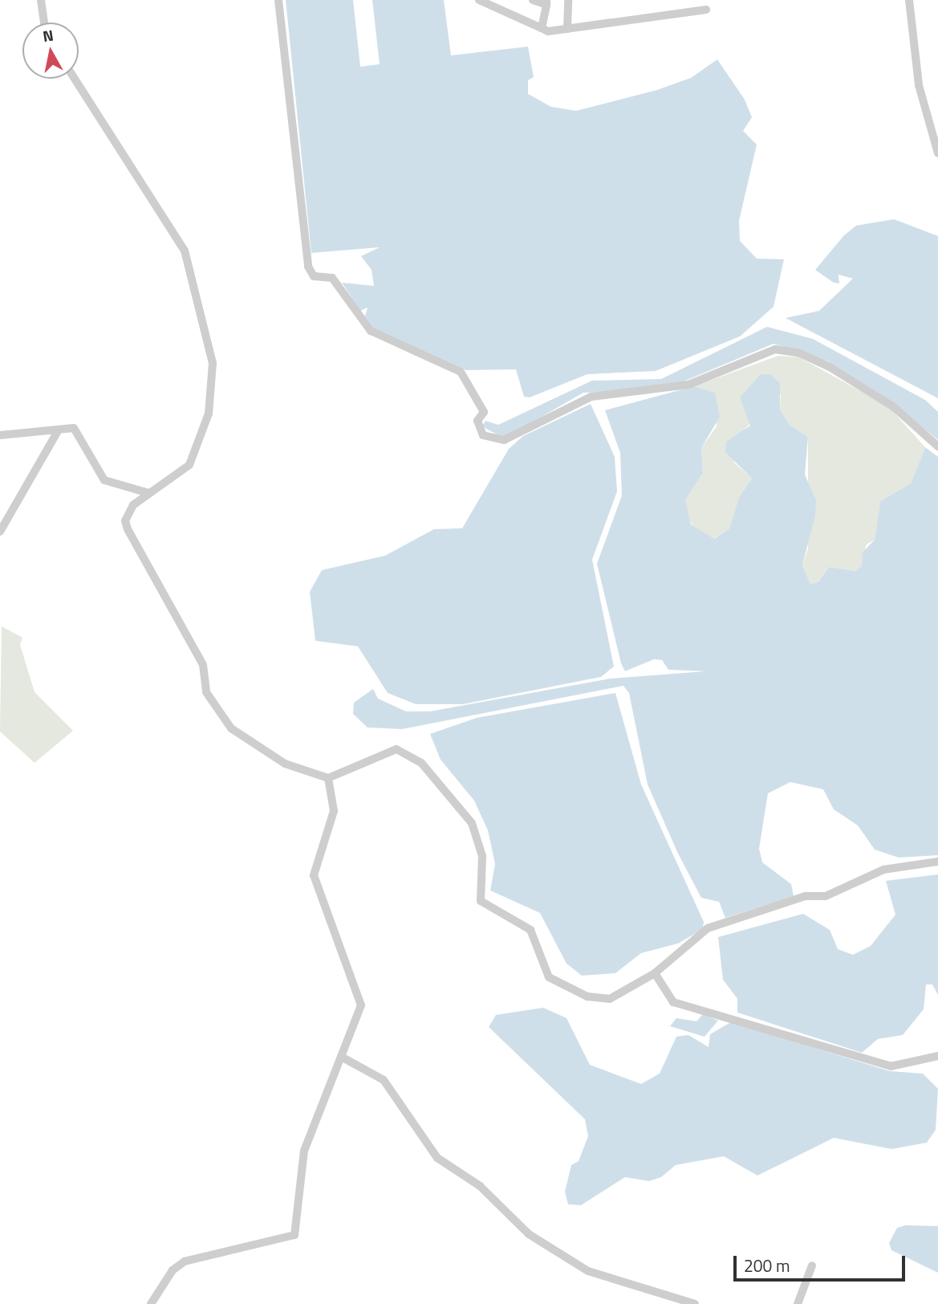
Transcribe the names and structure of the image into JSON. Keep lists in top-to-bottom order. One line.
{"scale_bar":"200 m","north":"top"}
